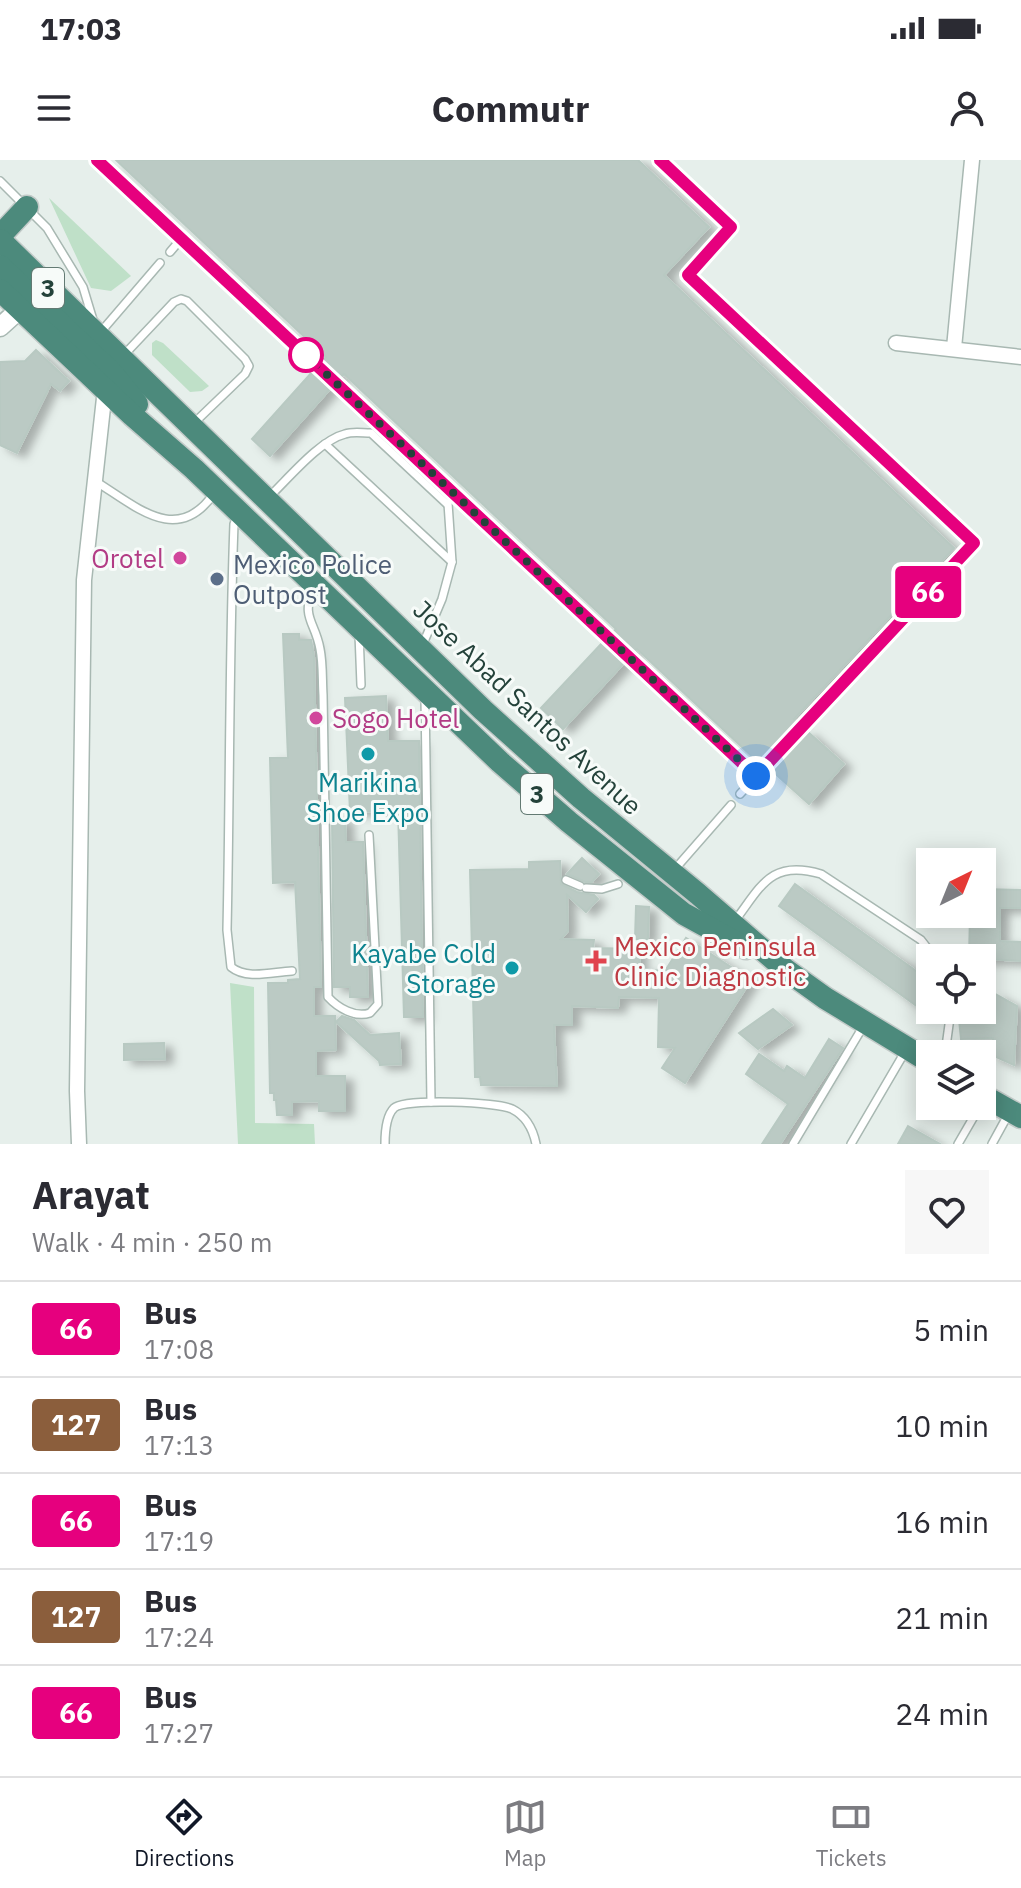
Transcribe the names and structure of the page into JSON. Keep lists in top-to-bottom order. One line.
{"streets":{"highway":["3","Jose Abad Santos Avenue"]},"places":{"other":["Orotel","Mexico Police Outpost","Sogo Hotel","Marikina Shoe Expo","Kayabe Cold Storage"],"health":["Mexico Peninsula Clinic Diagnostic"]},"lines":["bus line 66"],"north":"top right","page":{"status":"17:03","header":"Commutr","on_map":"66","heading":["Arayat","Walk · 4 min · 250 m"],"list":[{"mark":"66","name":"Bus","note":"17:08","value":"5 min"},{"mark":"127","name":"Bus","note":"17:13","value":"10 min"},{"mark":"66","name":"Bus","note":"17:19","value":"16 min"},{"mark":"127","name":"Bus","note":"17:24","value":"21 min"},{"mark":"66","name":"Bus","note":"17:27","value":"24 min"}],"tabs":["Directions","Map","Tickets"]}}
